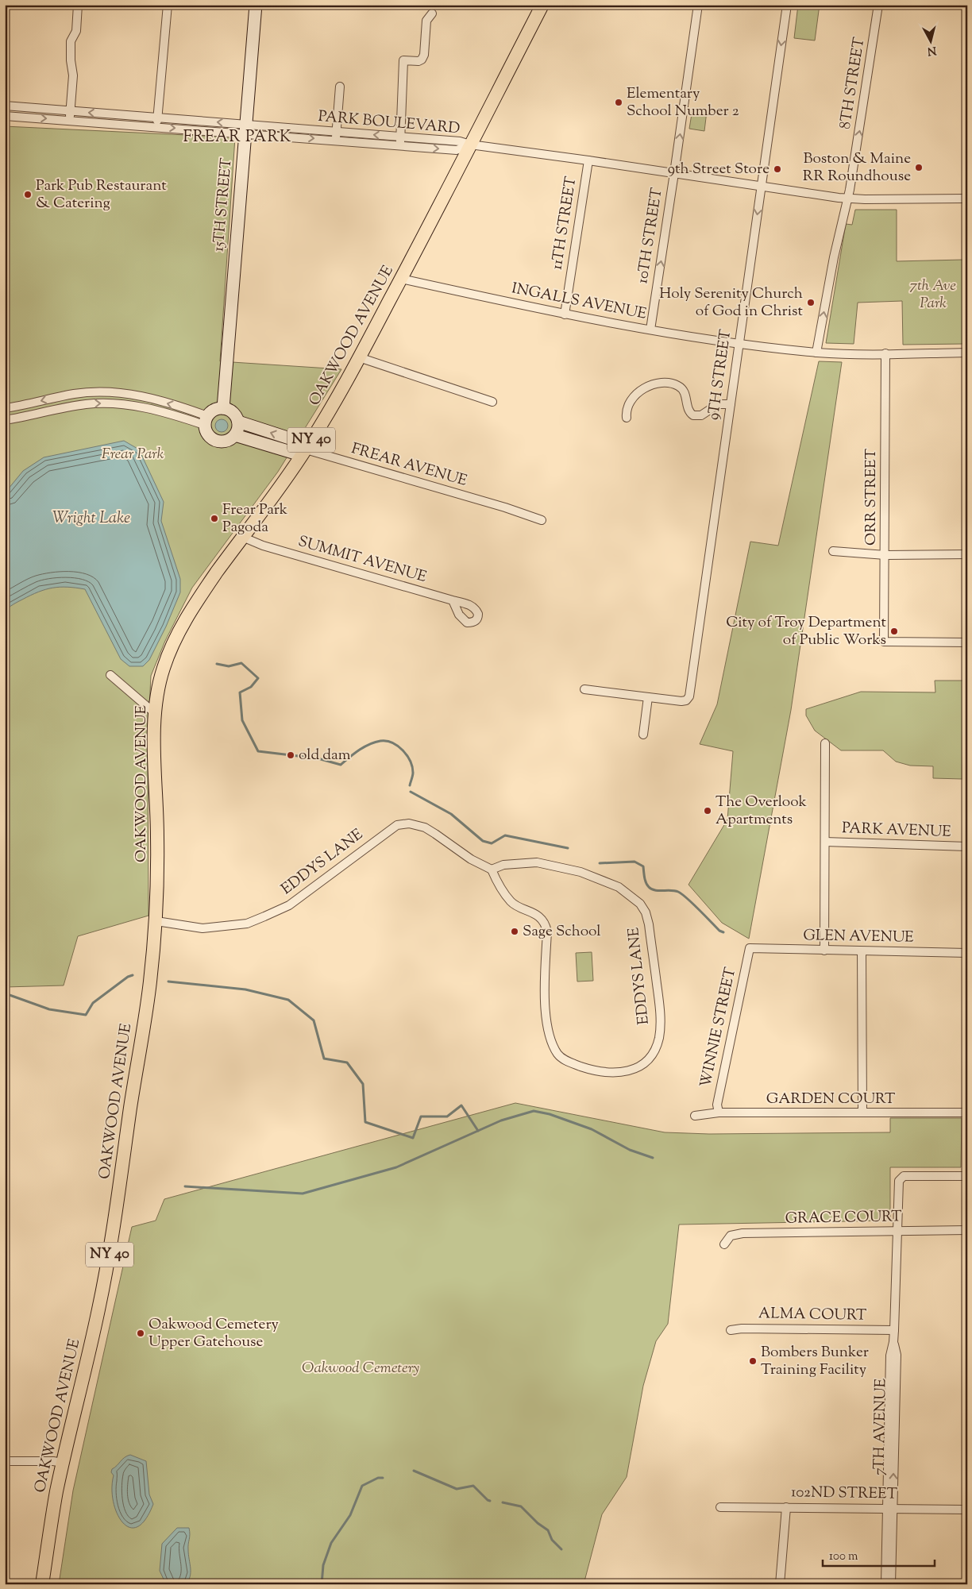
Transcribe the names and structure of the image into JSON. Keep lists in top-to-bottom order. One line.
{"streets":{"main road":["OAKWOOD AVENUE","NY 40"],"street":["8TH STREET","PARK BOULEVARD","15TH STREET","11TH STREET","10TH STREET","INGALLS AVENUE","9TH STREET","FREAR AVENUE","ORR STREET","SUMMIT AVENUE","PARK AVENUE","EDDYS LANE","GLEN AVENUE","WINNIE STREET","GARDEN COURT","GRACE COURT","ALMA COURT","7TH AVENUE","102ND STREET"]},"crossings":[["8TH STREET","INGALLS AVENUE"],["PARK BOULEVARD","15TH STREET"],["PARK BOULEVARD","OAKWOOD AVENUE"],["11TH STREET","INGALLS AVENUE"],["10TH STREET","INGALLS AVENUE"],["INGALLS AVENUE","OAKWOOD AVENUE"],["INGALLS AVENUE","9TH STREET"],["INGALLS AVENUE","ORR STREET"],["OAKWOOD AVENUE","FREAR AVENUE"],["OAKWOOD AVENUE","SUMMIT AVENUE"],["OAKWOOD AVENUE","EDDYS LANE"],["GLEN AVENUE","WINNIE STREET"],["WINNIE STREET","GARDEN COURT"],["GRACE COURT","7TH AVENUE"],["ALMA COURT","7TH AVENUE"],["7TH AVENUE","102ND STREET"]],"one_way":["8TH STREET","10TH STREET","9TH STREET"],"districts":["FREAR PARK"],"water":["Wright Lake"],"parks":["7th Ave Park","Frear Park","Oakwood Cemetery"],"places":["Elementary School Number 2","Boston & Maine RR Roundhouse","9th Street Store","Park Pub Restaurant & Catering","Holy Serenity Church of God in Christ","Frear Park Pagoda","City of Troy Department of Public Works","old dam","The Overlook Apartments","Sage School","Oakwood Cemetery Upper Gatehouse","Bombers Bunker Training Facility"],"scale_bar":"100 m","north":"bottom"}
